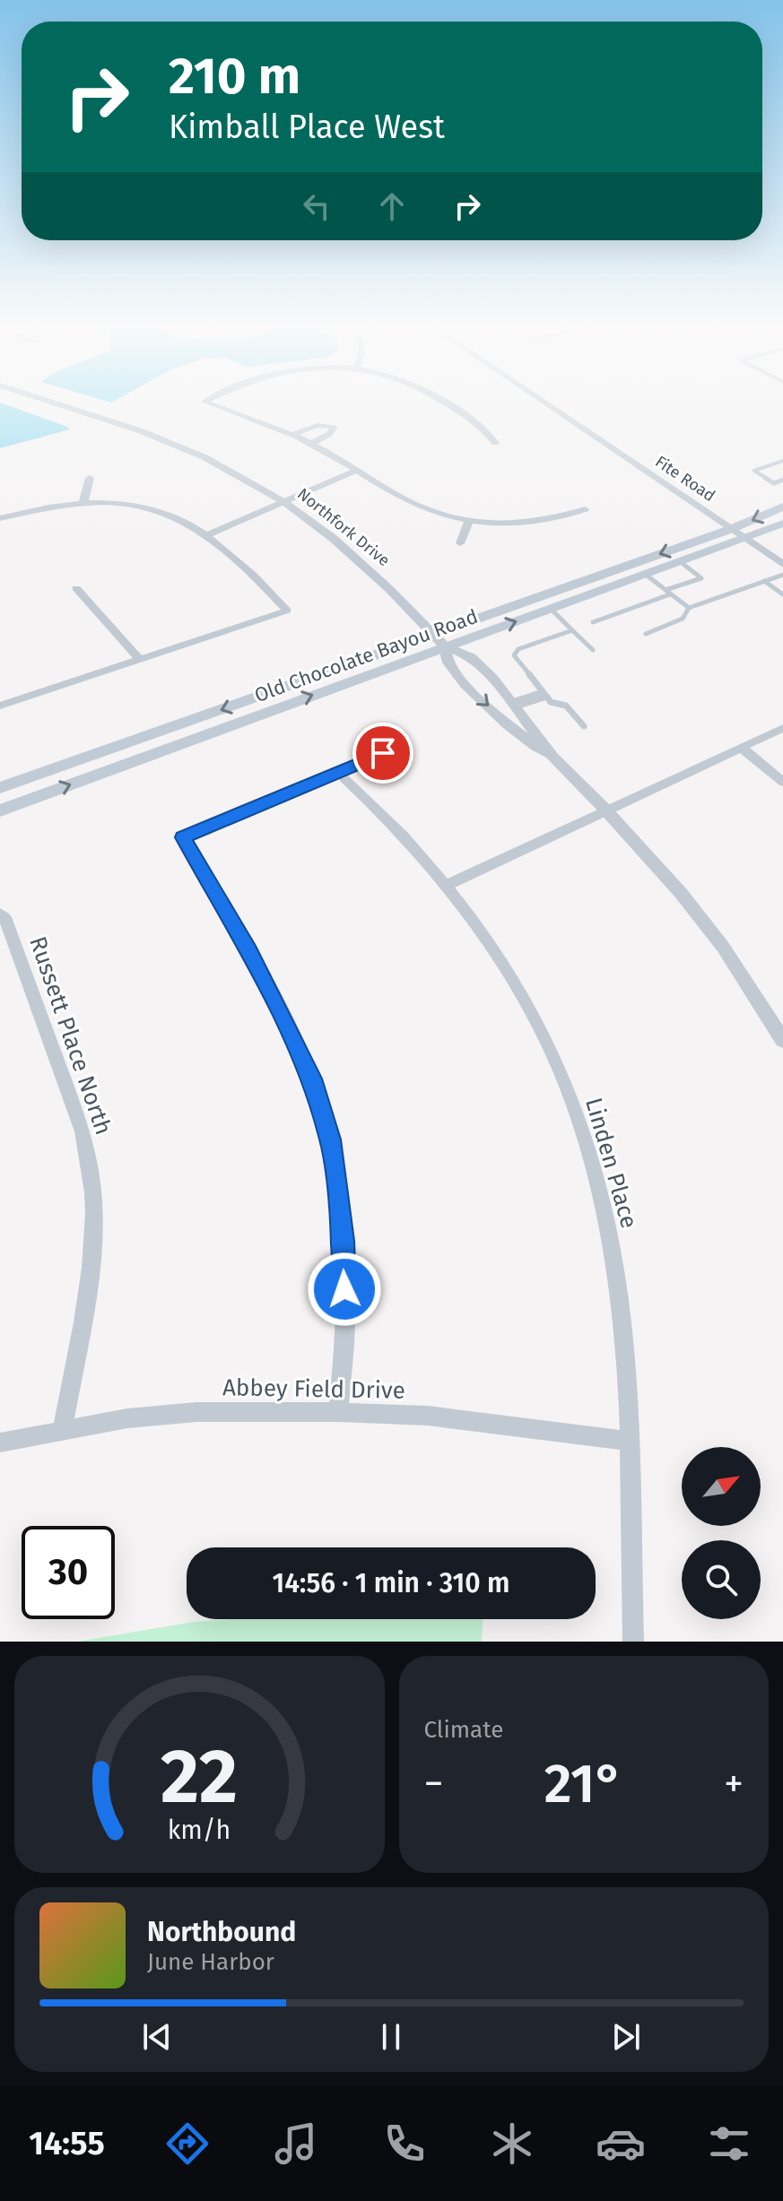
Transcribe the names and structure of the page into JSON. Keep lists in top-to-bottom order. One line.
{"streets":{"main road":["Old Chocolate Bayou Road"],"street":["Fite Road","Northfork Drive","Russett Place North","Linden Place","Abbey Field Drive"]},"crossings":[["Fite Road","Old Chocolate Bayou Road"],["Northfork Drive","Old Chocolate Bayou Road"],["Russett Place North","Abbey Field Drive"],["Linden Place","Abbey Field Drive"]],"north":"top right","page":{"turn":["210 m","Kimball Place West"],"limit":"30","trip":"14:56 · 1 min · 310 m","tile":"Climate","heat":["−","21°","+"],"song":["Northbound","June Harbor"],"tabs":"14:55","gauge":["22","km/h"]}}
